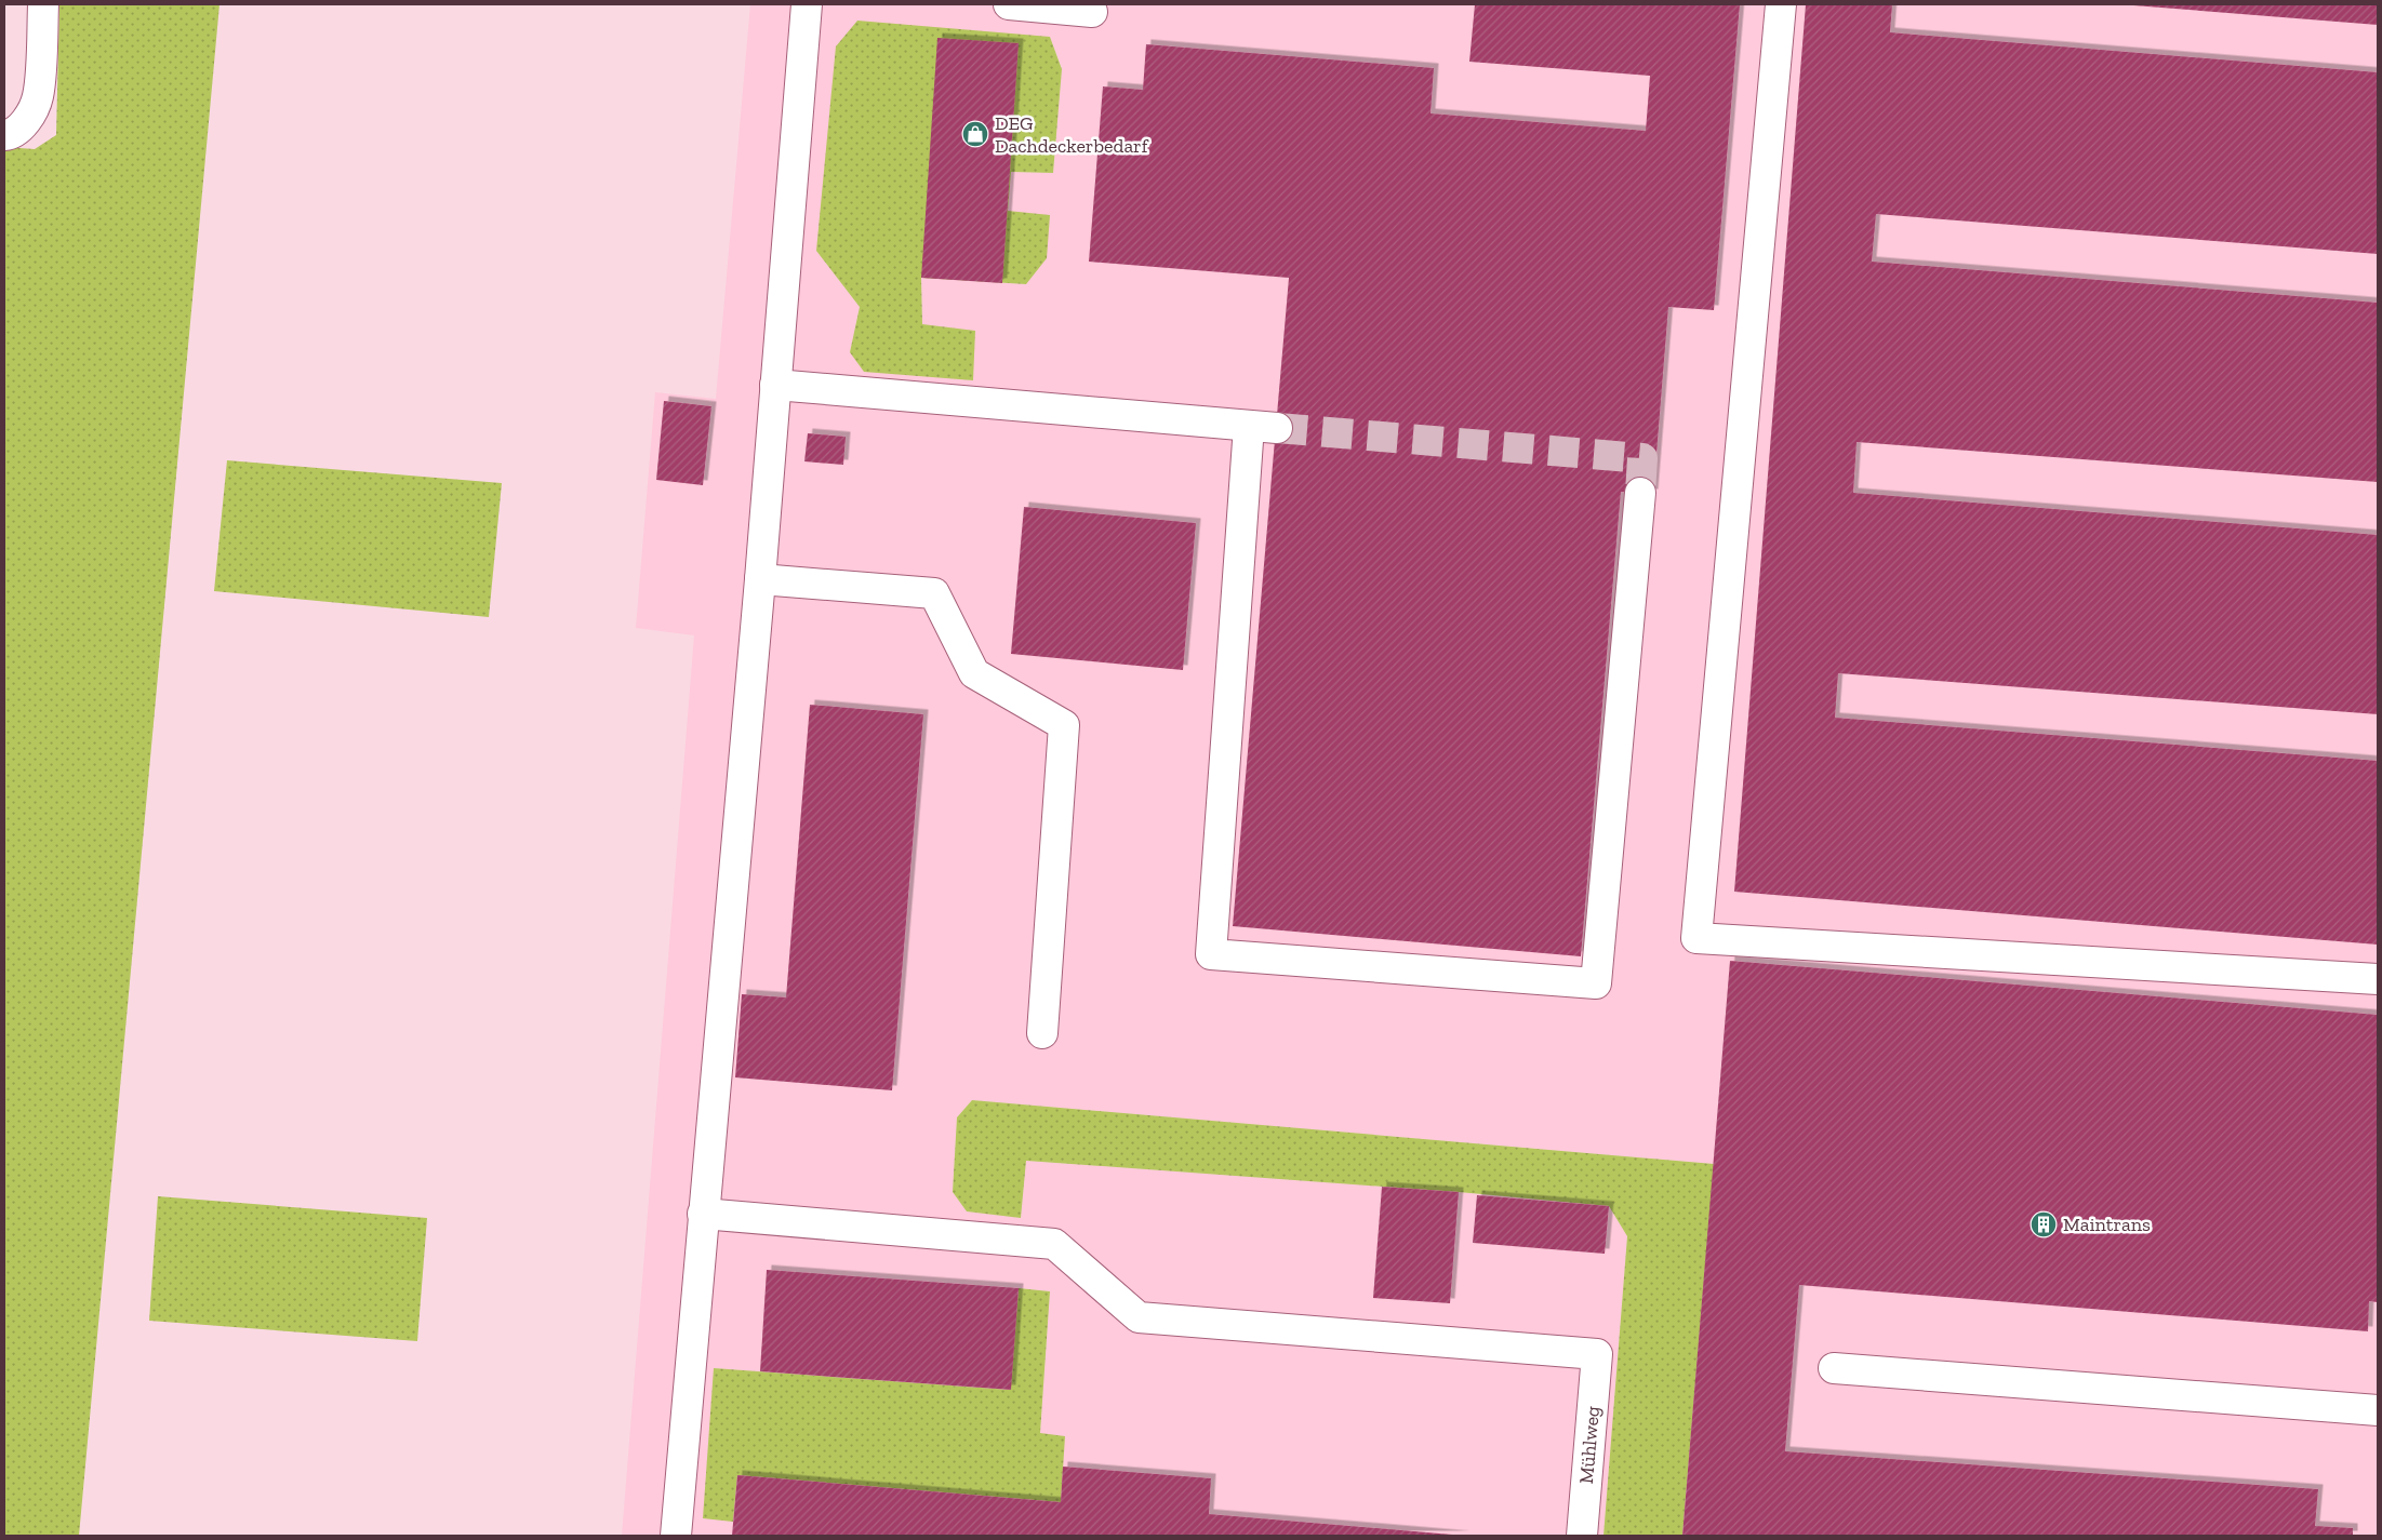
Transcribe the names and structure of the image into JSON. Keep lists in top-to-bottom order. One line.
{"streets":{"lane":["Mühlweg"]},"places":{"shop":["DEG Dachdeckerbedarf"],"building":["Maintrans"]}}
